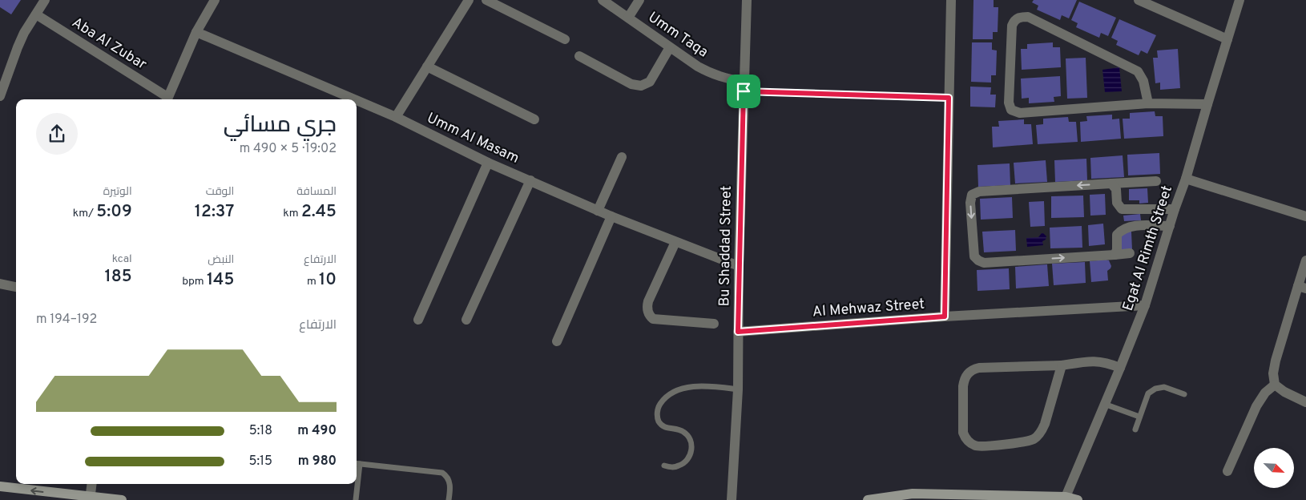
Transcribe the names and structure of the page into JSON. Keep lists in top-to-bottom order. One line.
{"streets":{"street":["Umm Taqa","Aba Al Zubar","Umm Al Masam","Bu Shaddad Street","Egat Al Rimth Street","Al Mehwaz Street"]},"crossings":[["Umm Taqa","Bu Shaddad Street"],["Umm Al Masam","Bu Shaddad Street"],["Bu Shaddad Street","Al Mehwaz Street"],["Egat Al Rimth Street","Al Mehwaz Street"]],"north":"bottom right","page":{"heading":["جري مسائي","19:02 · 5 × 490 m"],"stats":[["المسافة","2.45 km"],["الوقت","12:37"],["الوتيرة","5:09 /km"],["الارتفاع","10 m"],["النبض","145 bpm"],["kcal","185"]],"chart":["الارتفاع","192–194 m"],"list":[{"name":"490 m","note":"5:18"},{"name":"980 m","note":"5:15"}]}}
